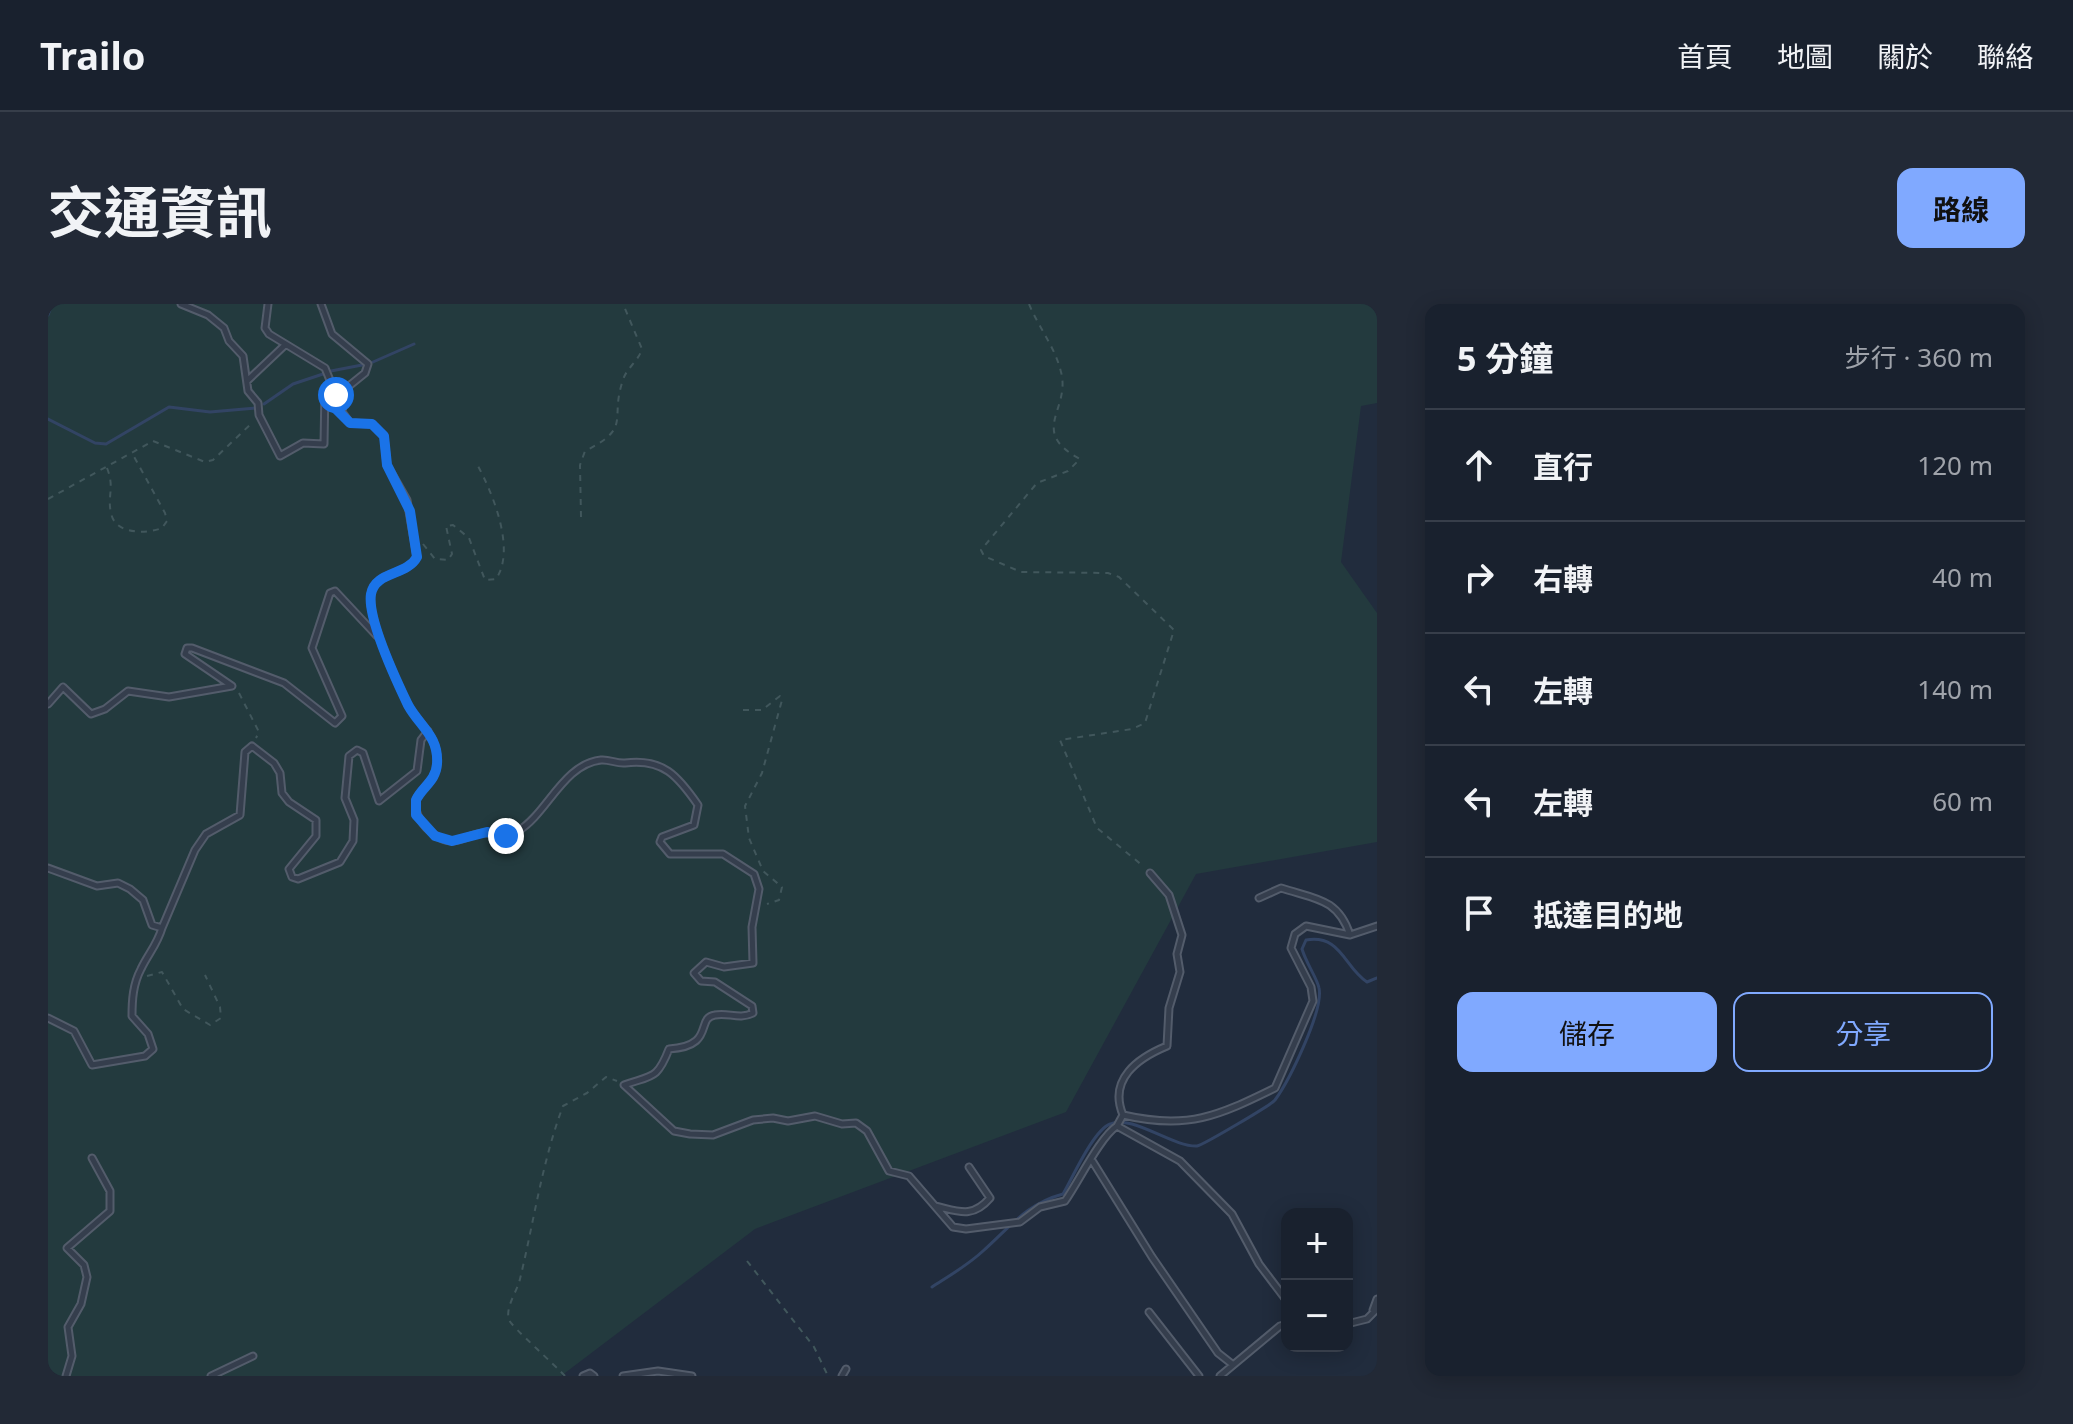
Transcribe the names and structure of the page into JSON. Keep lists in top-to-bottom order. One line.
{"page":{"header":"Trailo","nav":["首頁","地圖","關於","聯絡"],"title":"交通資訊","buttons":["路線",["儲存","分享"]],"heading":["5 分鐘","步行 · 360 m"],"list":[["直行","120 m"],["右轉","40 m"],["左轉","140 m"],["左轉","60 m"],"抵達目的地"],"map_buttons":["+","−"]}}
